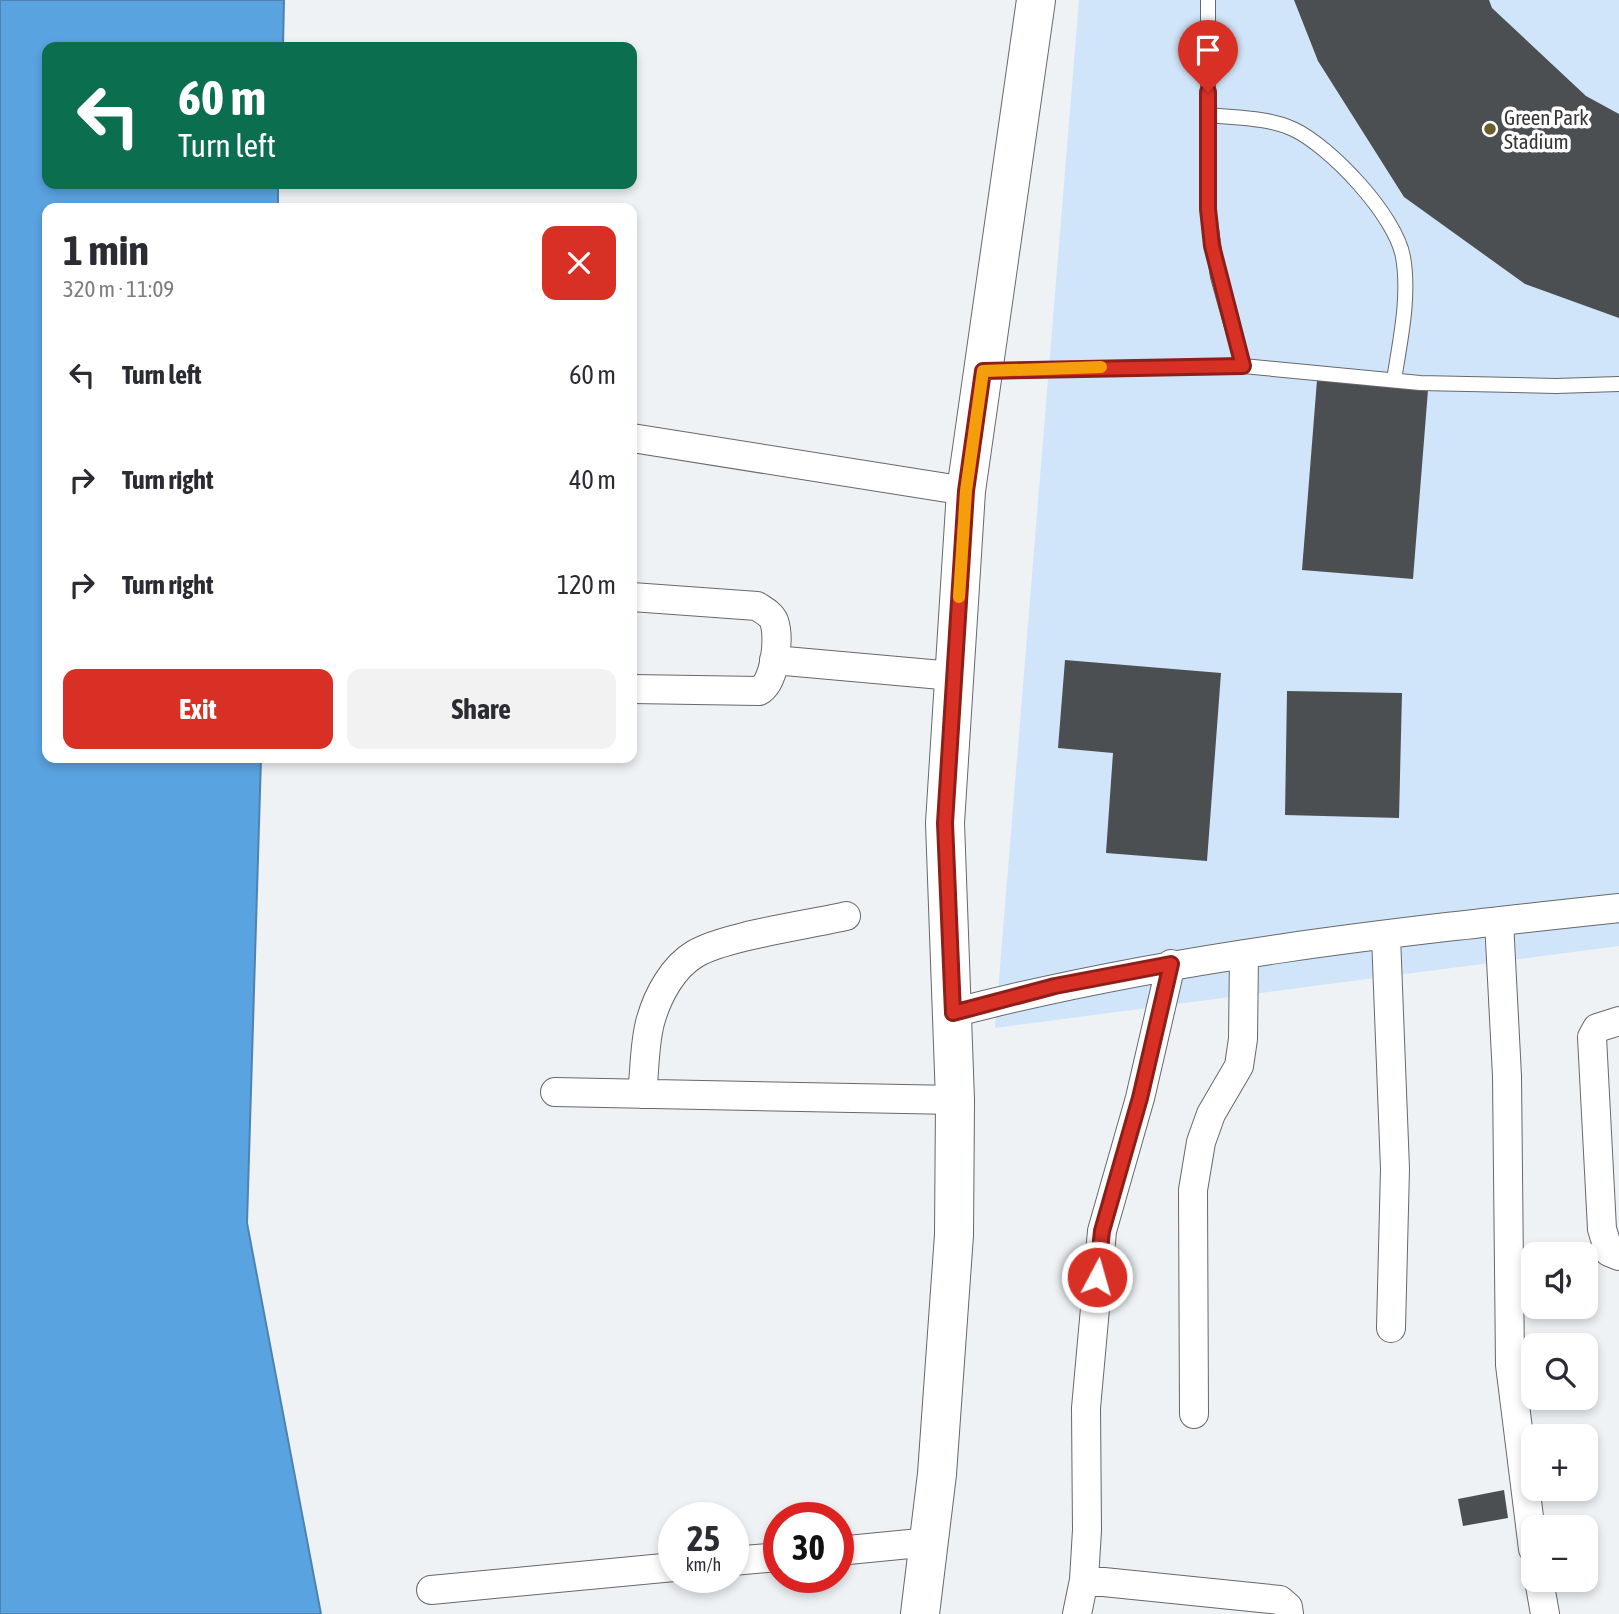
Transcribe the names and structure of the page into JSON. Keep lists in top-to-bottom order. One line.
{"places":["Green Park Stadium"],"page":{"turn":["60 m","Turn left"],"heading":["1 min","320 m · 11:09"],"list":[{"name":"Turn left","value":"60 m"},{"name":"Turn right","value":"40 m"},{"name":"Turn right","value":"120 m"}],"buttons":["Exit","Share"],"map_buttons":["+","−"],"speed":"25 km/h","limit":"30"}}
